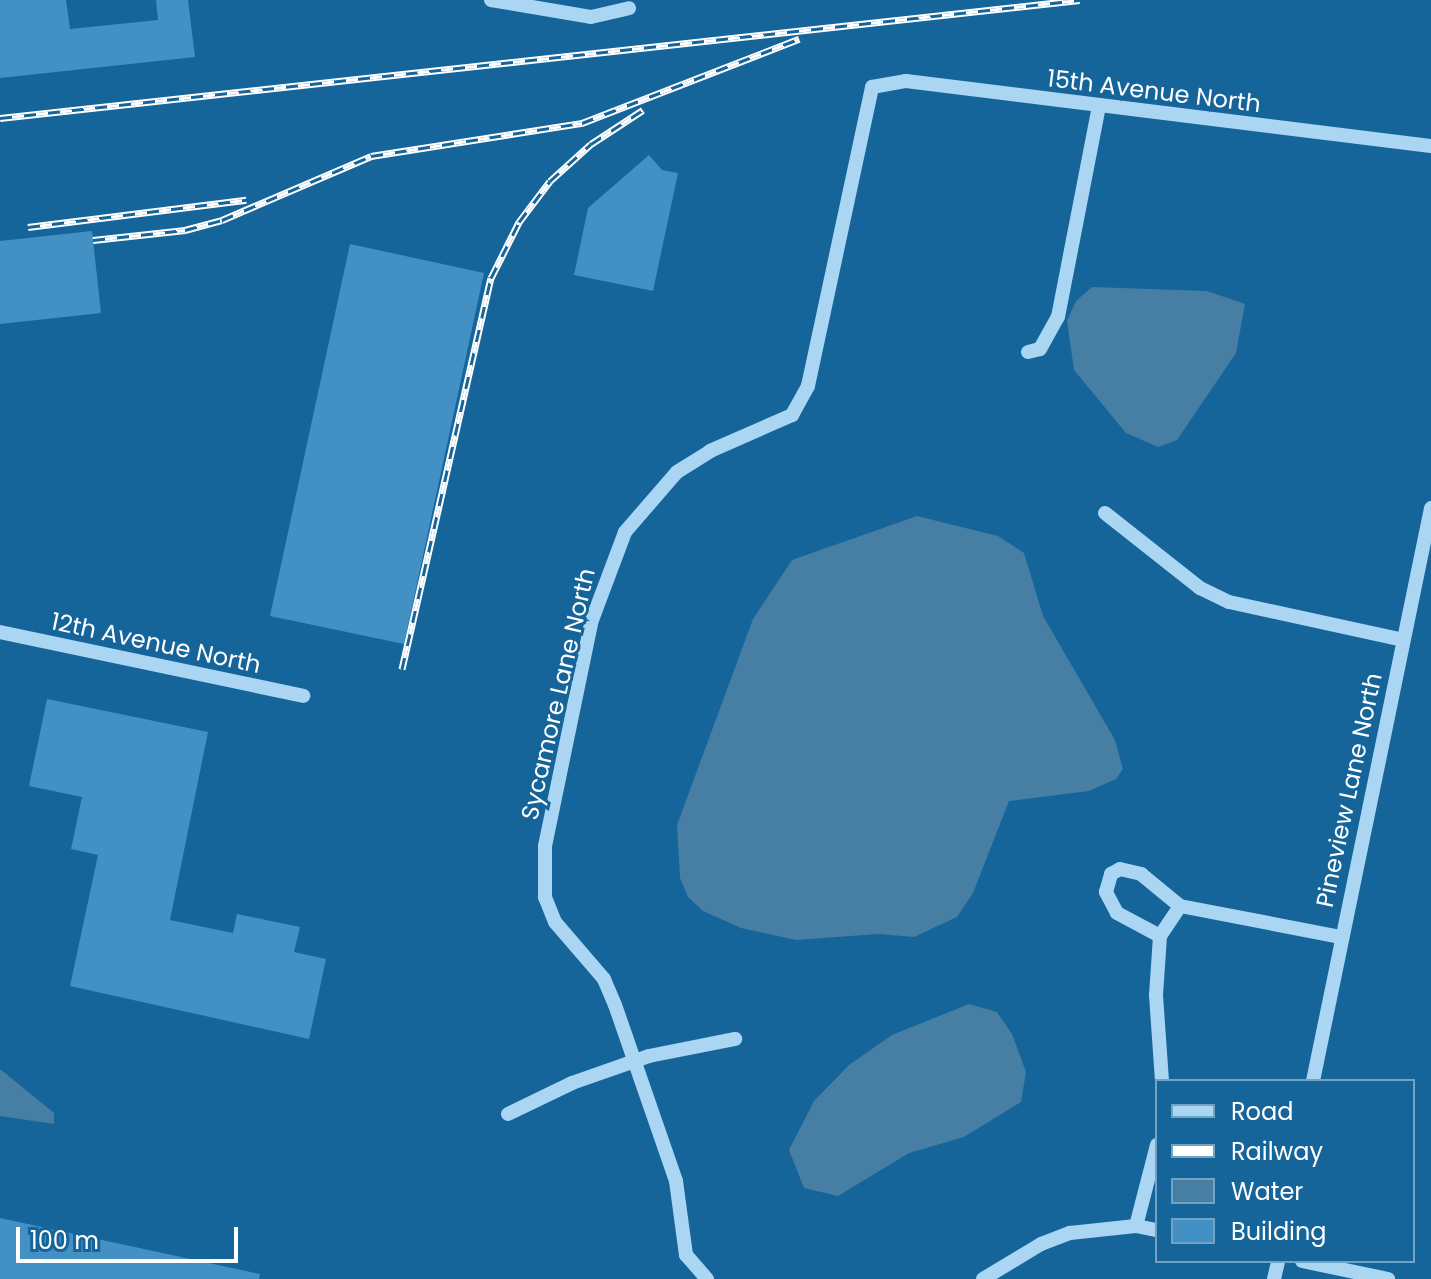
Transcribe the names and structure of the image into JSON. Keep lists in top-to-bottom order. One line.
{"streets":{"street":["15th Avenue North","12th Avenue North","Sycamore Lane North","Pineview Lane North"]},"crossings":[["15th Avenue North","Sycamore Lane North"]],"legend":["Road","Railway","Water","Building"],"scale_bar":"100 m"}
